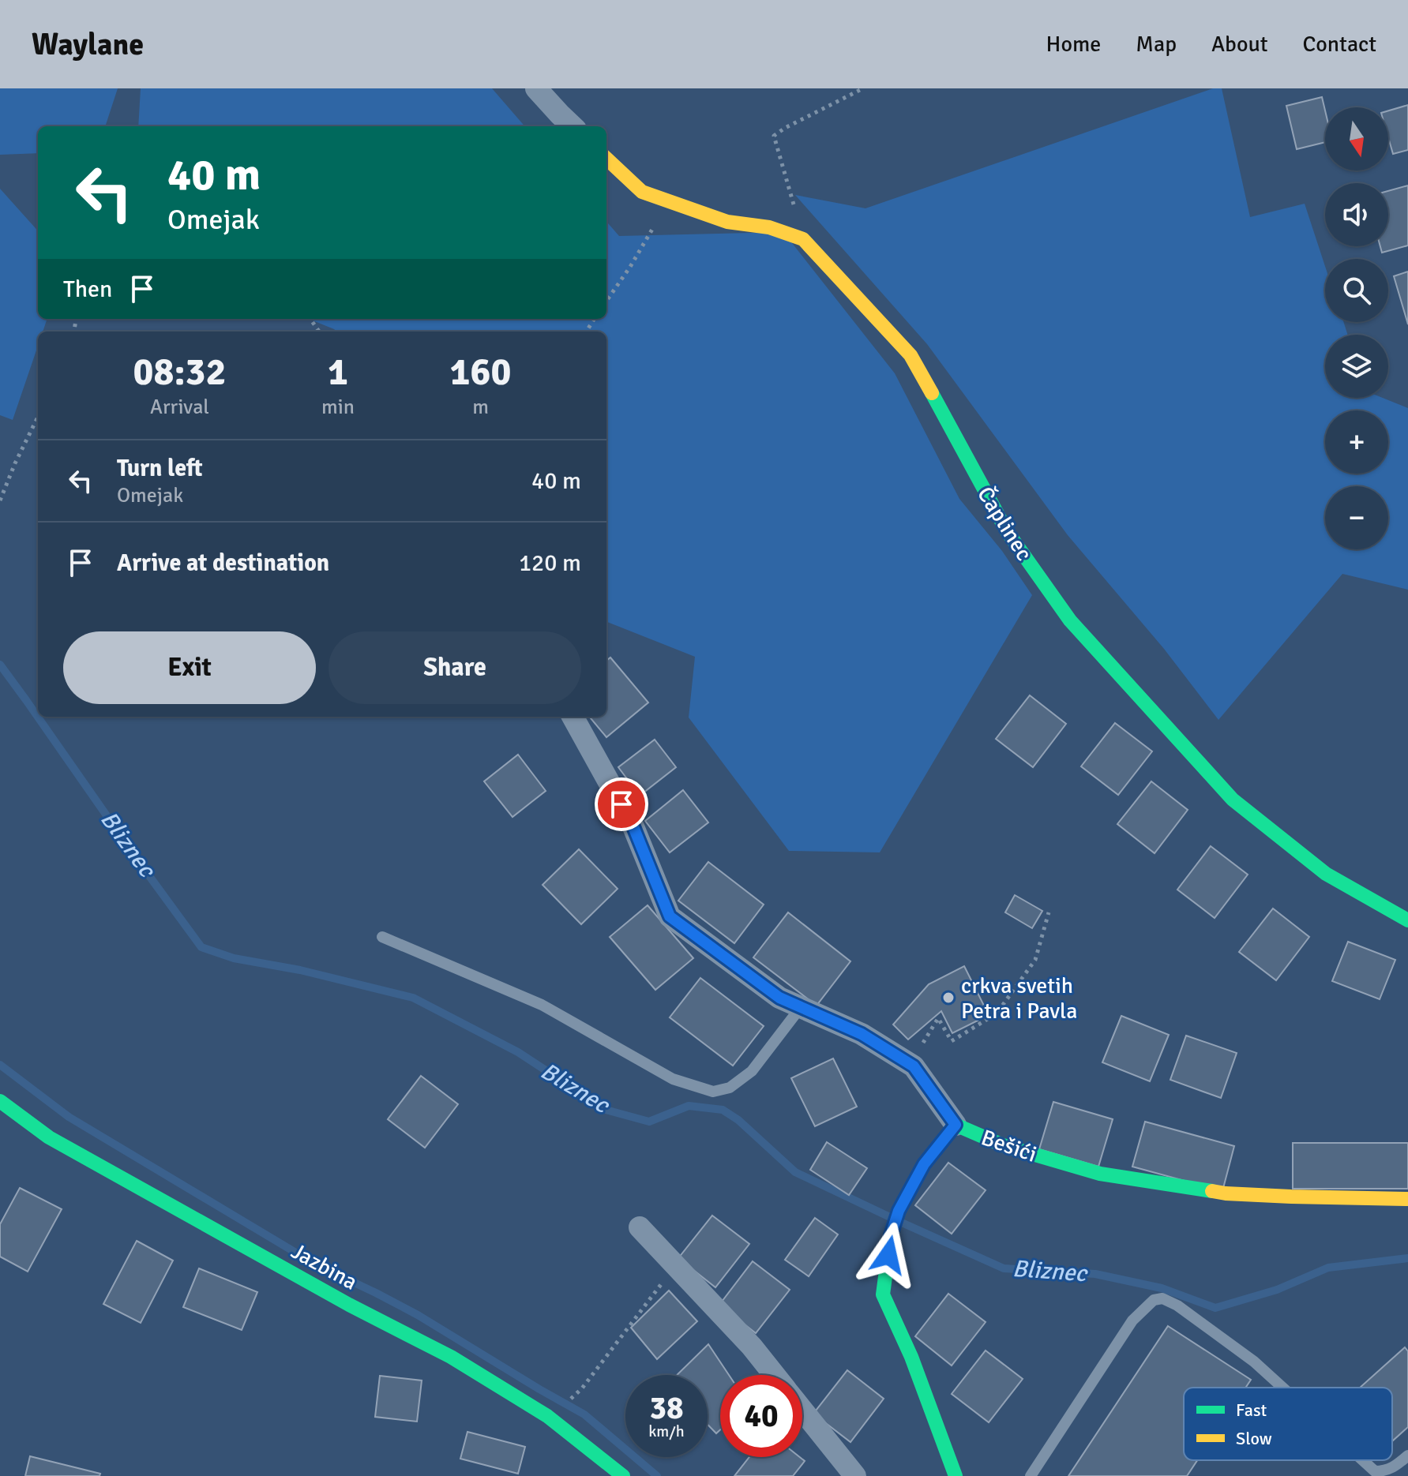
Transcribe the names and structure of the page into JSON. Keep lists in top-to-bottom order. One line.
{"streets":{"street":["Čaplinec","Bešići","Jazbina"]},"water":["Bliznec"],"places":["crkva svetih Petra i Pavla"],"legend":["Fast","Slow"],"north":"bottom","page":{"header":"Waylane","nav":["Home","Map","About","Contact"],"map_buttons":["+","−"],"turn":["40 m","Omejak"],"then":"Then","eta":["08:32","Arrival","1","min","160","m"],"list":[{"name":"Turn left","note":"Omejak","value":"40 m"},{"name":"Arrive at destination","value":"120 m"}],"buttons":["Exit","Share"],"speed":"38 km/h","limit":"40"}}
